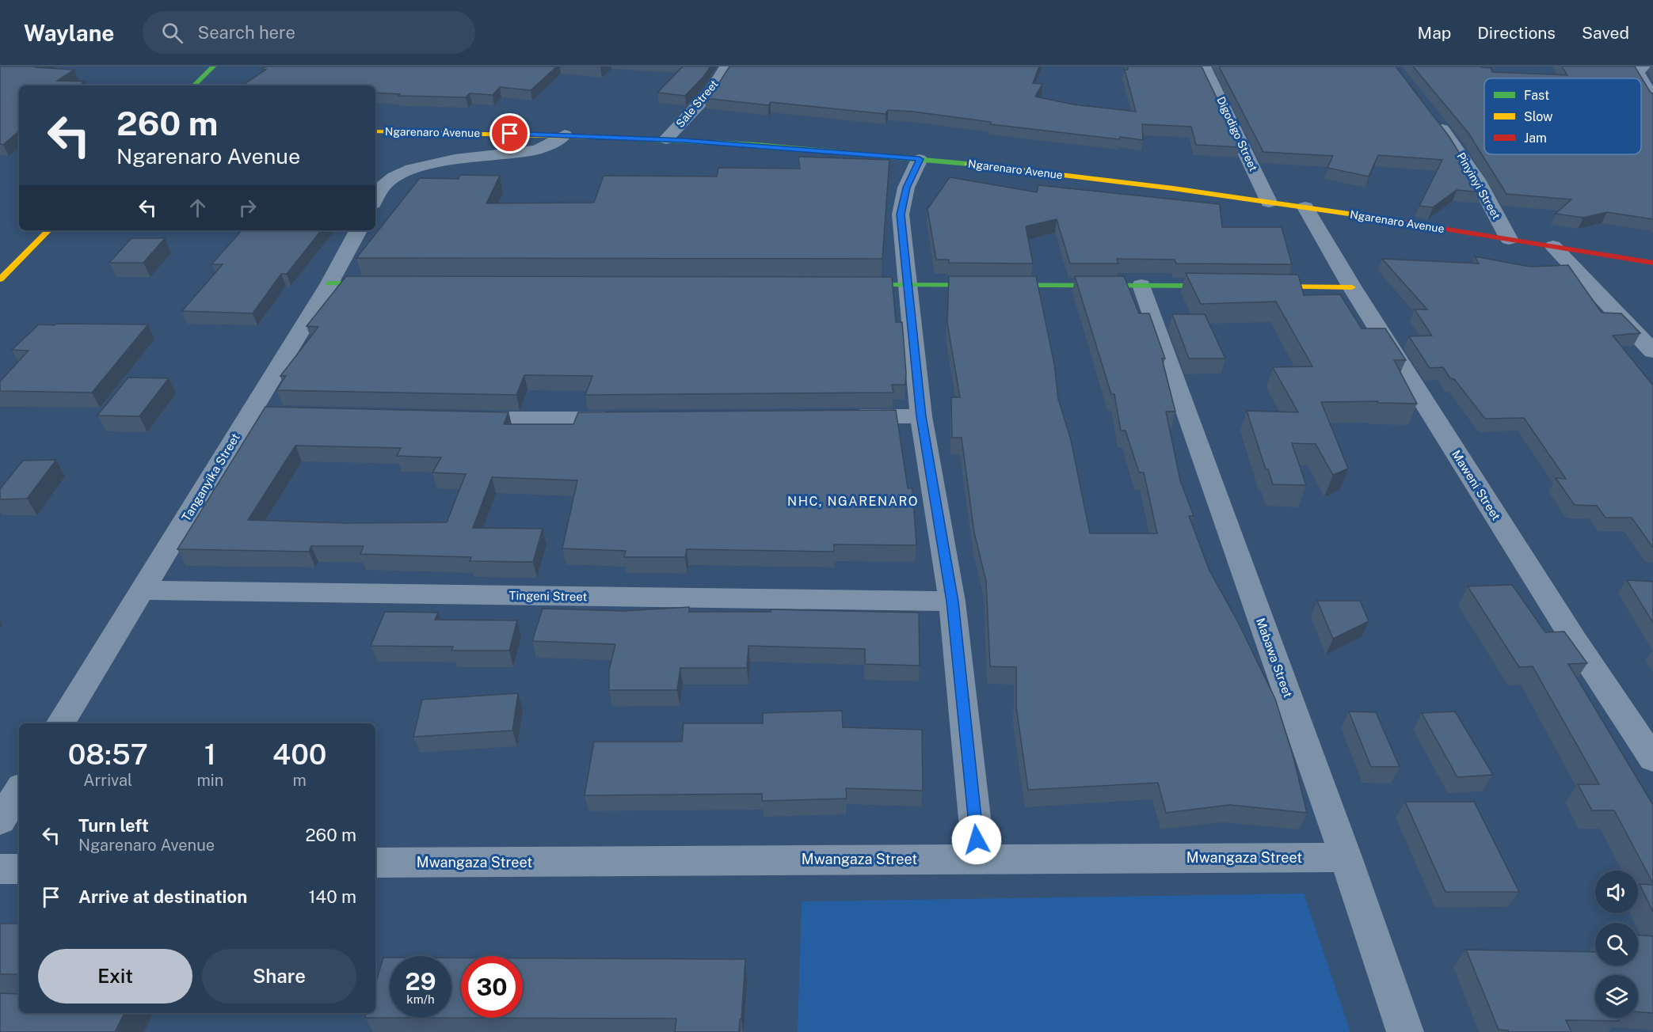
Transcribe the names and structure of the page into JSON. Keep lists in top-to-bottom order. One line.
{"streets":{"main road":["Ngarenaro Avenue"],"street":["Sale Street","Digodigo Street","Pinyinyi Street","Tanganyika Street","Maweni Street","Tingeni Street","Mabawa Street","Mwangaza Street"]},"crossings":[["Sale Street","Ngarenaro Avenue"],["Ngarenaro Avenue","Digodigo Street"],["Ngarenaro Avenue","Pinyinyi Street"],["Ngarenaro Avenue","Maweni Street"],["Tanganyika Street","Tingeni Street"],["Mabawa Street","Mwangaza Street"]],"districts":["NHC, NGARENARO"],"legend":["Fast","Slow","Jam"],"page":{"header":"Waylane","search":"Search here","nav":["Map","Directions","Saved"],"turn":["260 m","Ngarenaro Avenue"],"eta":["08:57","Arrival","1","min","400","m"],"list":[{"name":"Turn left","note":"Ngarenaro Avenue","value":"260 m"},{"name":"Arrive at destination","value":"140 m"}],"buttons":["Exit","Share"],"speed":"29 km/h","limit":"30"}}
